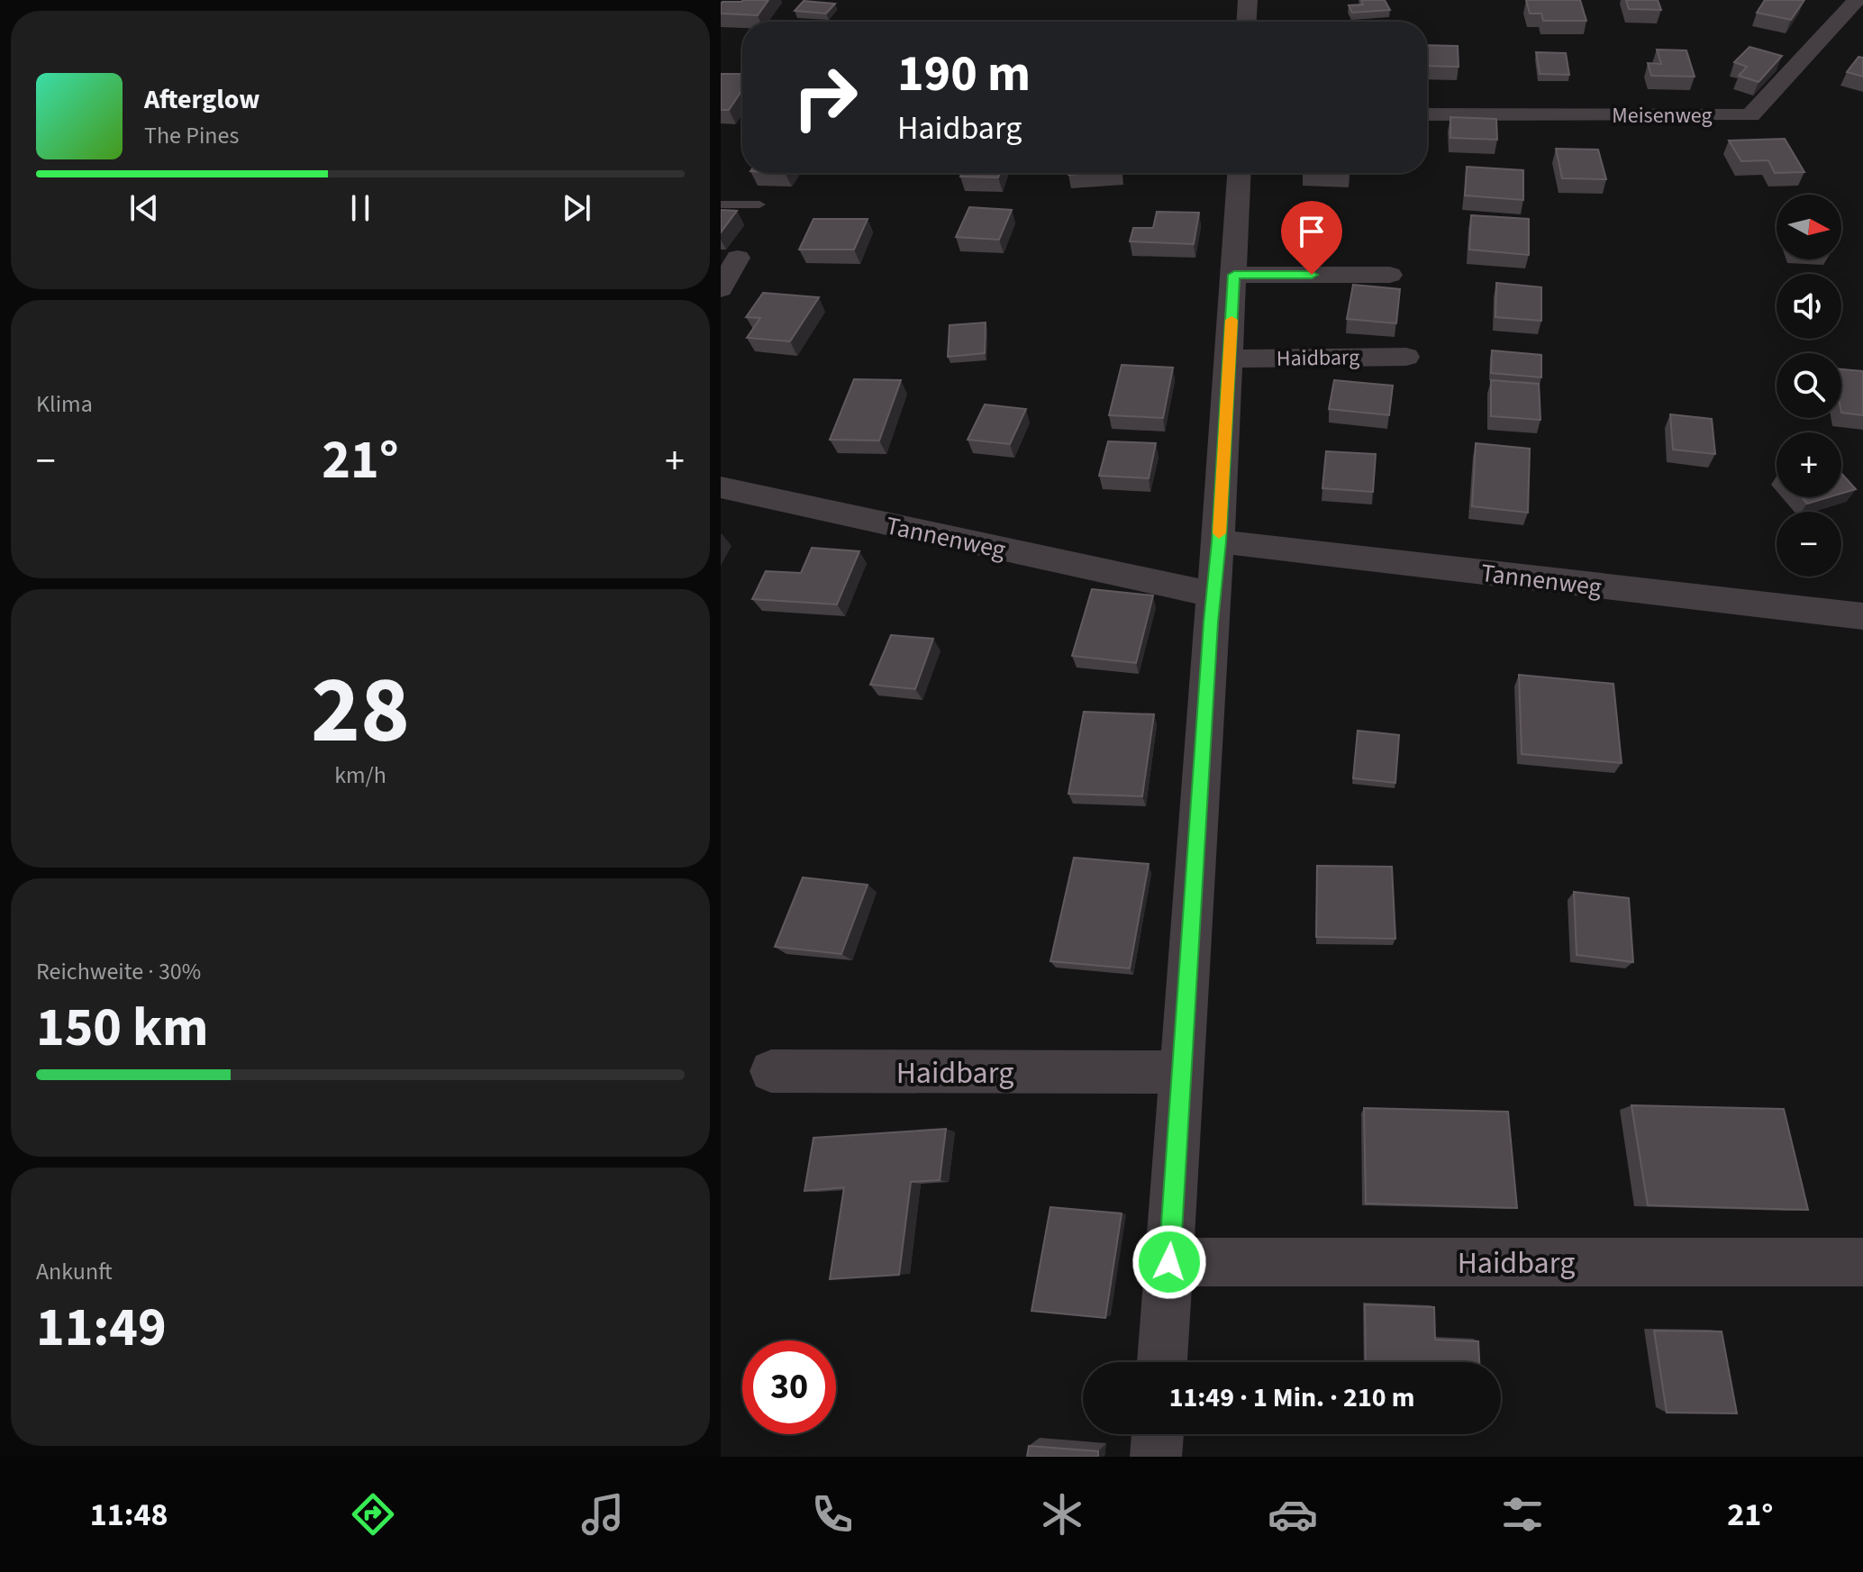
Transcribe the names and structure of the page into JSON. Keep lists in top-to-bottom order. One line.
{"streets":{"street":["Meisenweg","Haidbarg","Tannenweg"]},"north":"right","page":{"turn":["190 m","Haidbarg"],"song":["Afterglow","The Pines"],"map_buttons":["+","−"],"tile":["Klima",["28","km/h"],["Reichweite · 30%","150 km"],["Ankunft","11:49"]],"heat":["−","21°","+"],"limit":"30","trip":"11:49 · 1 Min. · 210 m","tabs":["11:48","21°"]}}
